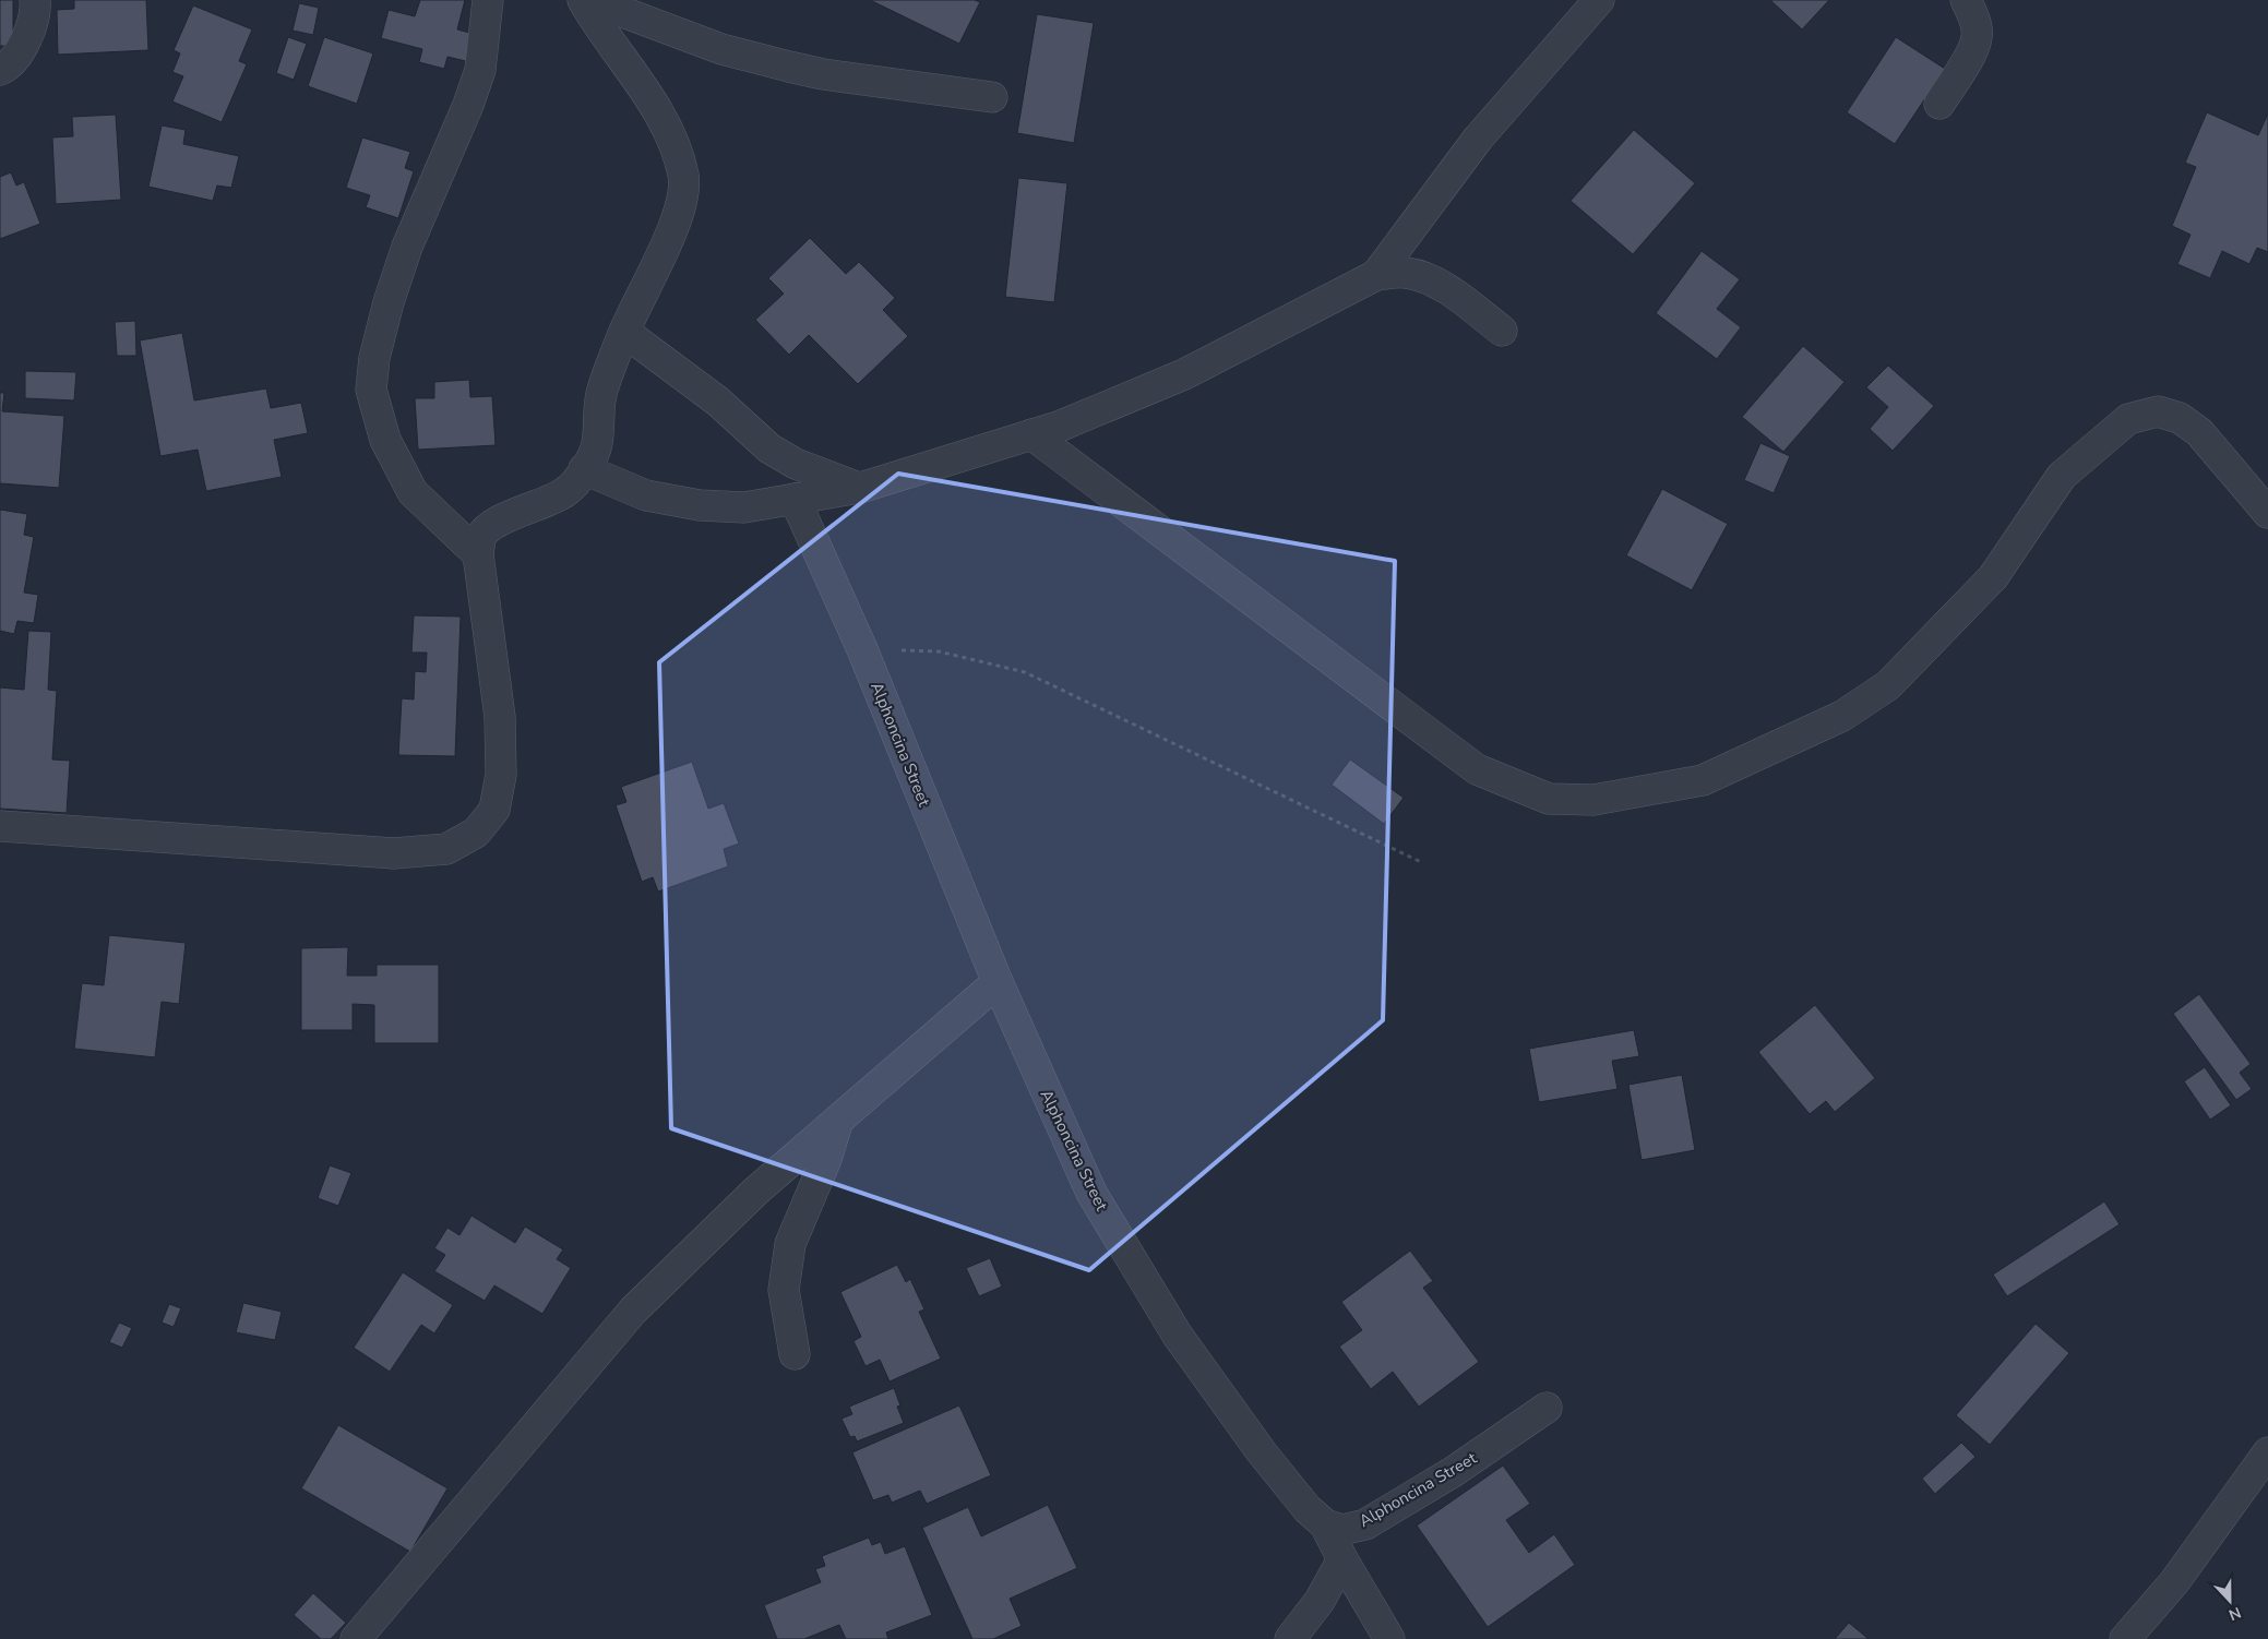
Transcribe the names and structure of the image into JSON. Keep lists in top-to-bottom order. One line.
{"streets":{"street":["Alphoncina Street"]},"north":"bottom"}
